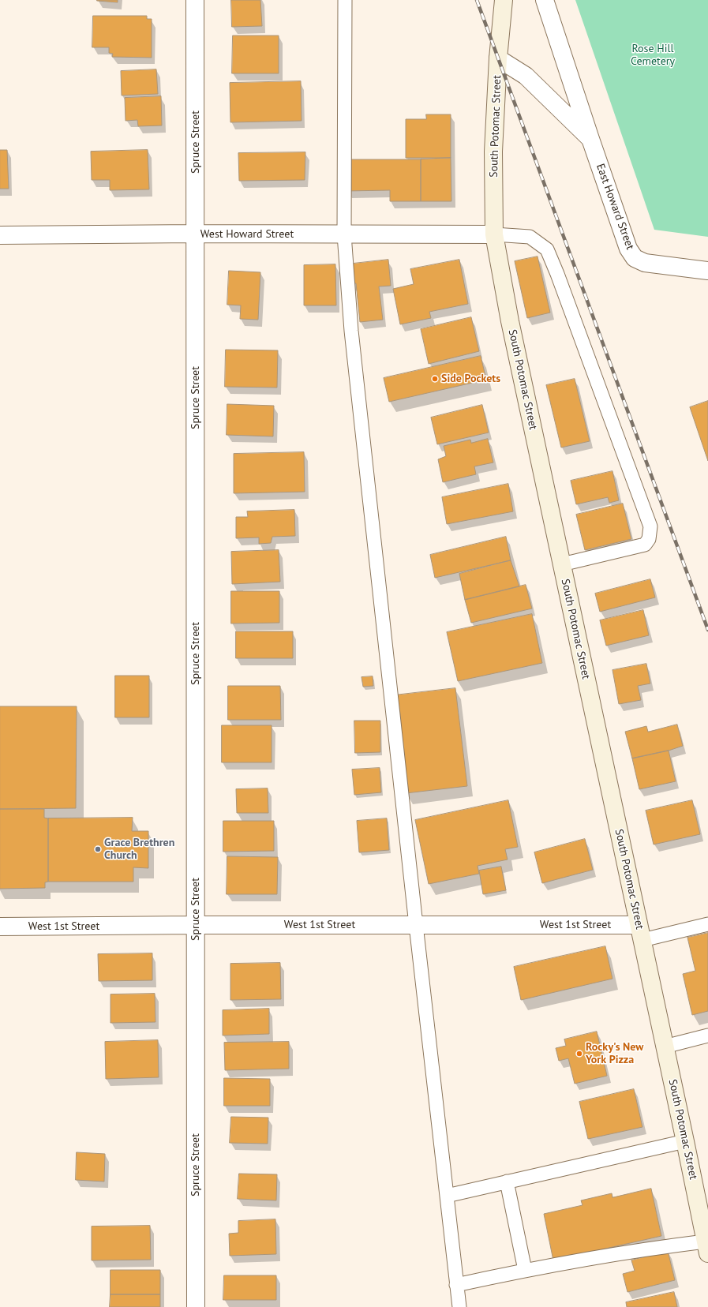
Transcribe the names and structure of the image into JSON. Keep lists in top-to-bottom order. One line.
{"streets":{"main road":["South Potomac Street"],"street":["Spruce Street","East Howard Street","West Howard Street","West 1st Street"]},"crossings":[["South Potomac Street","East Howard Street"],["South Potomac Street","West Howard Street"],["South Potomac Street","West 1st Street"],["Spruce Street","West Howard Street"],["Spruce Street","West 1st Street"]],"parks":["Rose Hill Cemetery"],"places":["Side Pockets","Grace Brethren Church","Rocky's New York Pizza"]}
